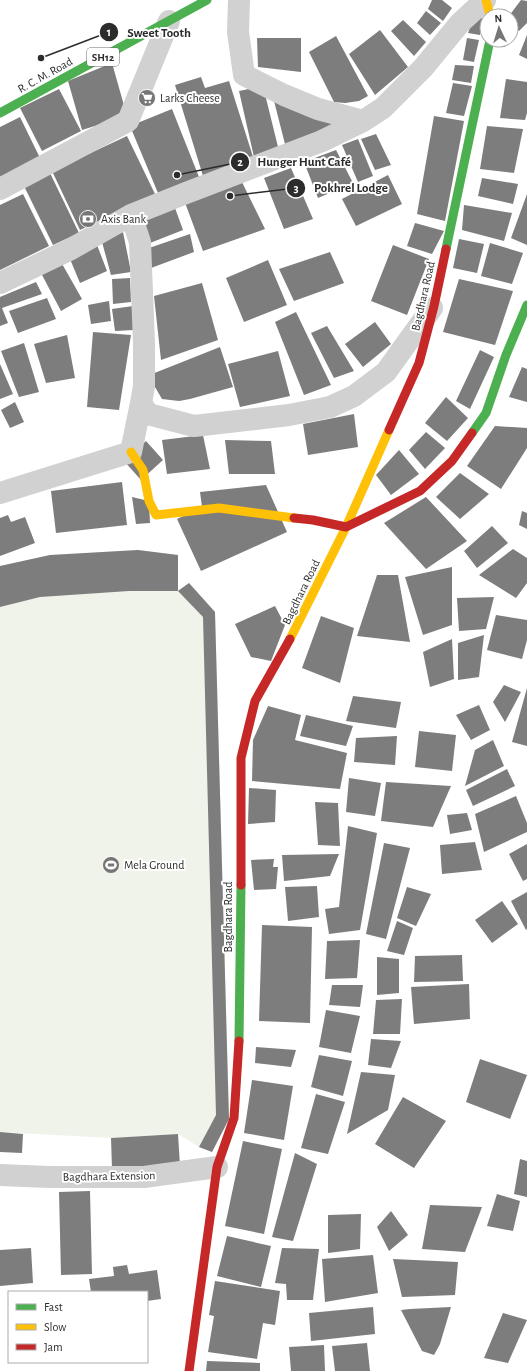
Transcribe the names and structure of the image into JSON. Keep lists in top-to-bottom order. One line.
{"streets":{"street":["SH12","R. C. M. Road","Bagdhara Road","Bagdhara Extension"]},"crossings":[["Bagdhara Road","Bagdhara Extension"]],"places":{"other":["Sweet Tooth","Hunger Hunt Café","Pokhrel Lodge"],"supermarket":["Larks Cheese"],"bank":["Axis Bank"],"sports":["Mela Ground"]},"legend":["Fast","Slow","Jam"],"north":"top"}
